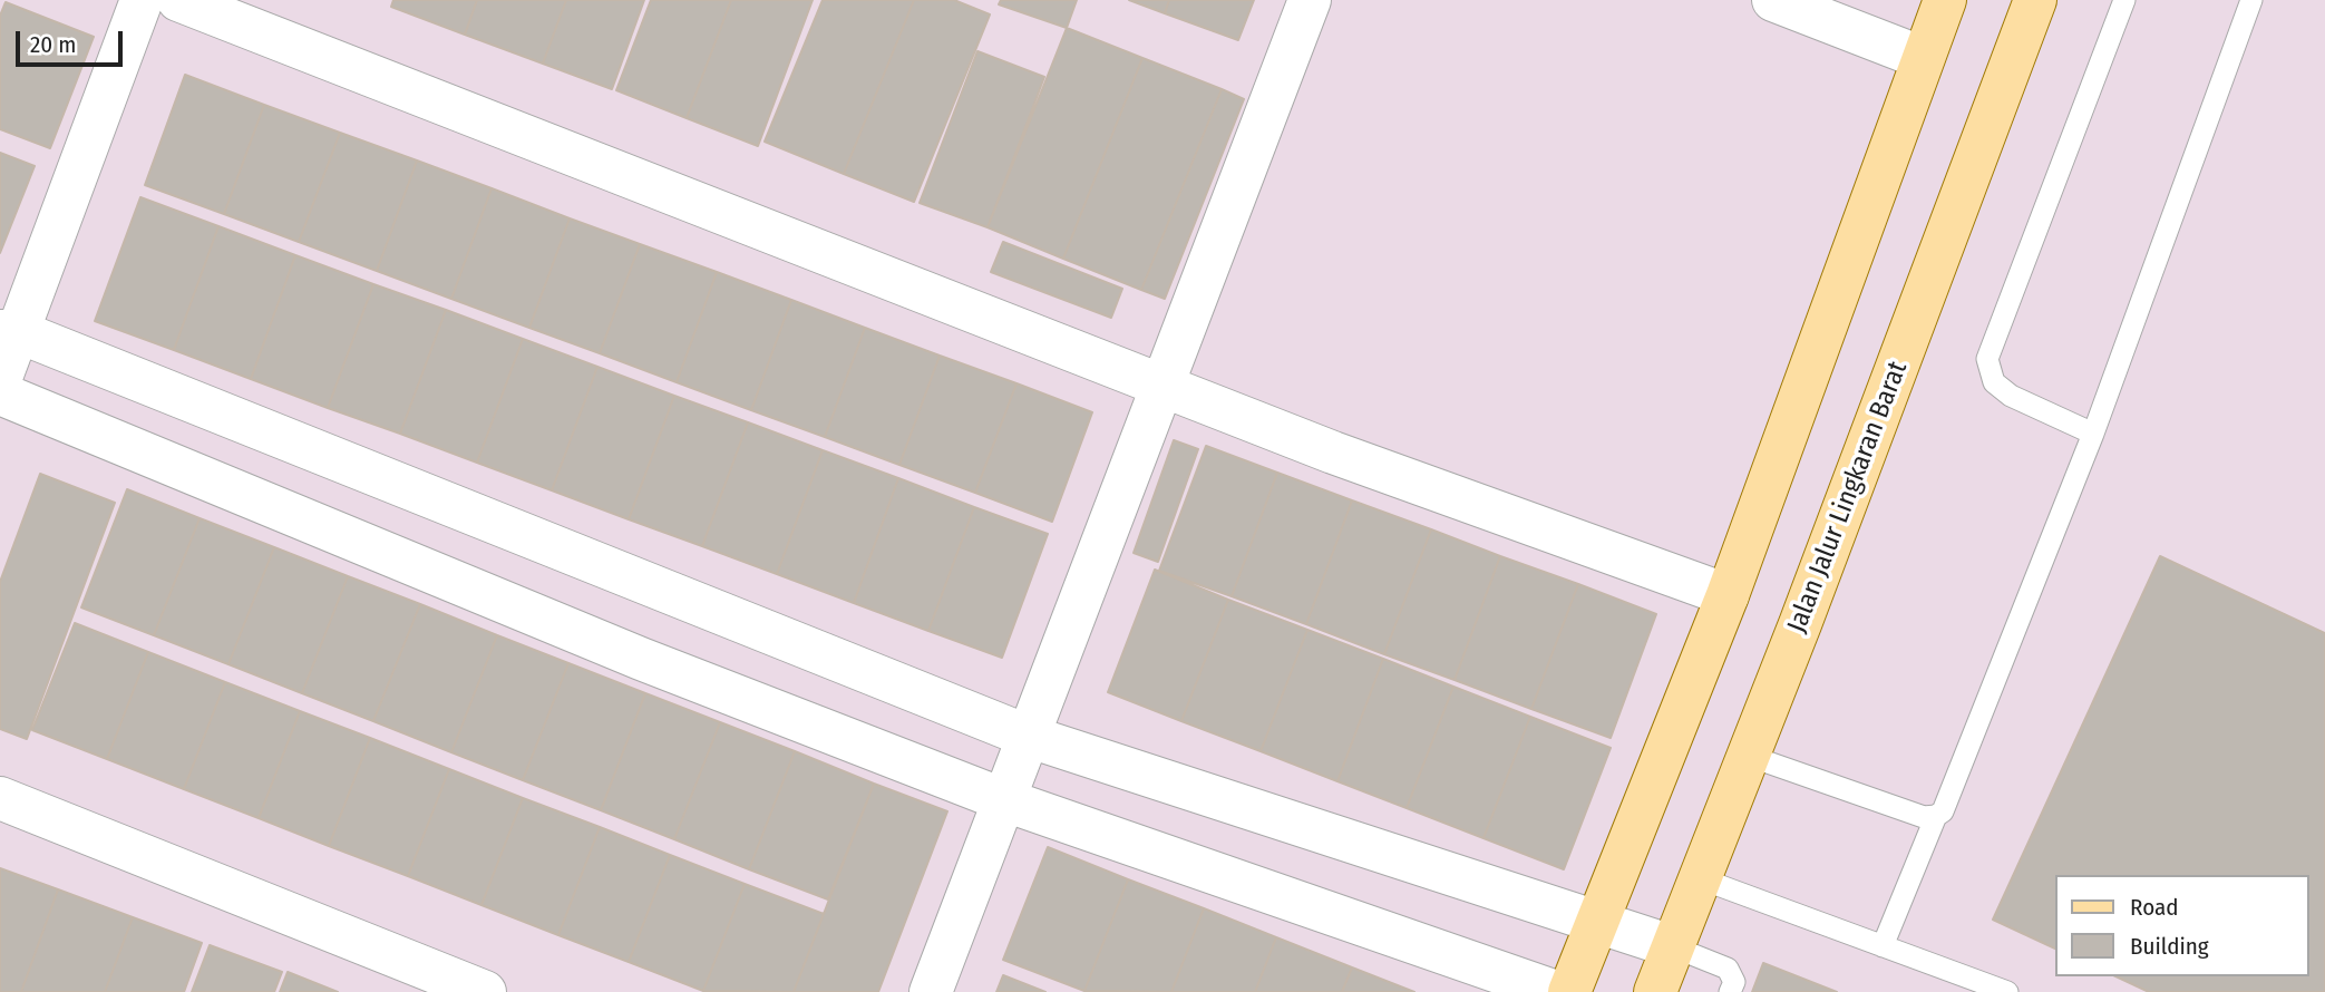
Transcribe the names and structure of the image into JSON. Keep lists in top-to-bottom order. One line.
{"streets":{"main road":["Jalan Jalur Lingkaran Barat"]},"legend":["Road","Building"],"scale_bar":"20 m"}
